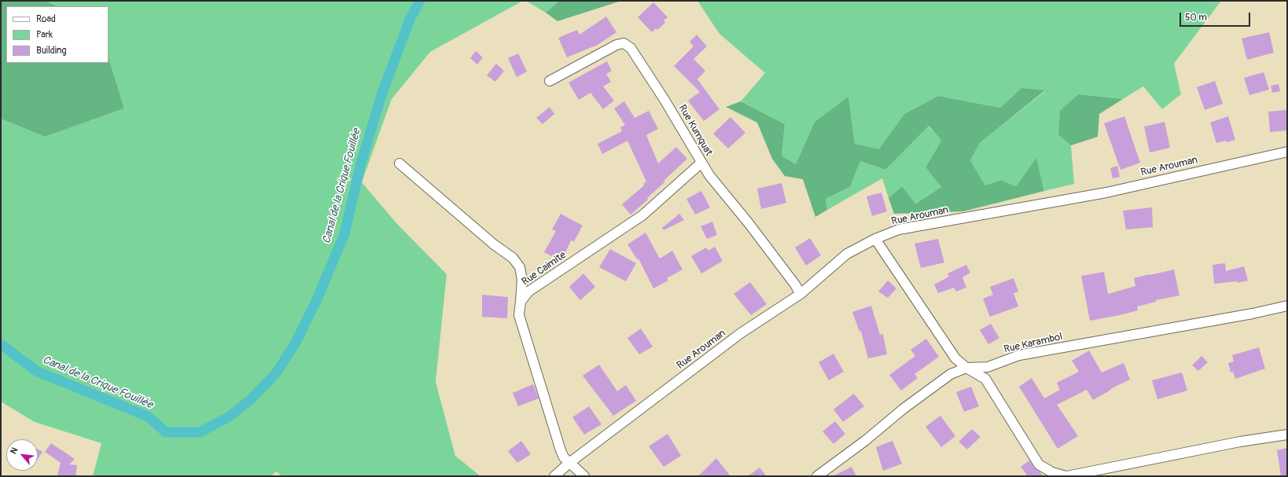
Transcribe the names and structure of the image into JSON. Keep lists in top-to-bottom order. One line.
{"streets":{"street":["Rue Kumquat","Rue Arouman","Rue Caimite","Rue Karambol"]},"crossings":[["Rue Kumquat","Rue Arouman"],["Rue Kumquat","Rue Caimite"],["Rue Arouman","Rue Caimite"]],"water":["Canal de la Crique Fouillée"],"legend":["Road","Park","Building"],"scale_bar":"50 m","north":"top left"}
